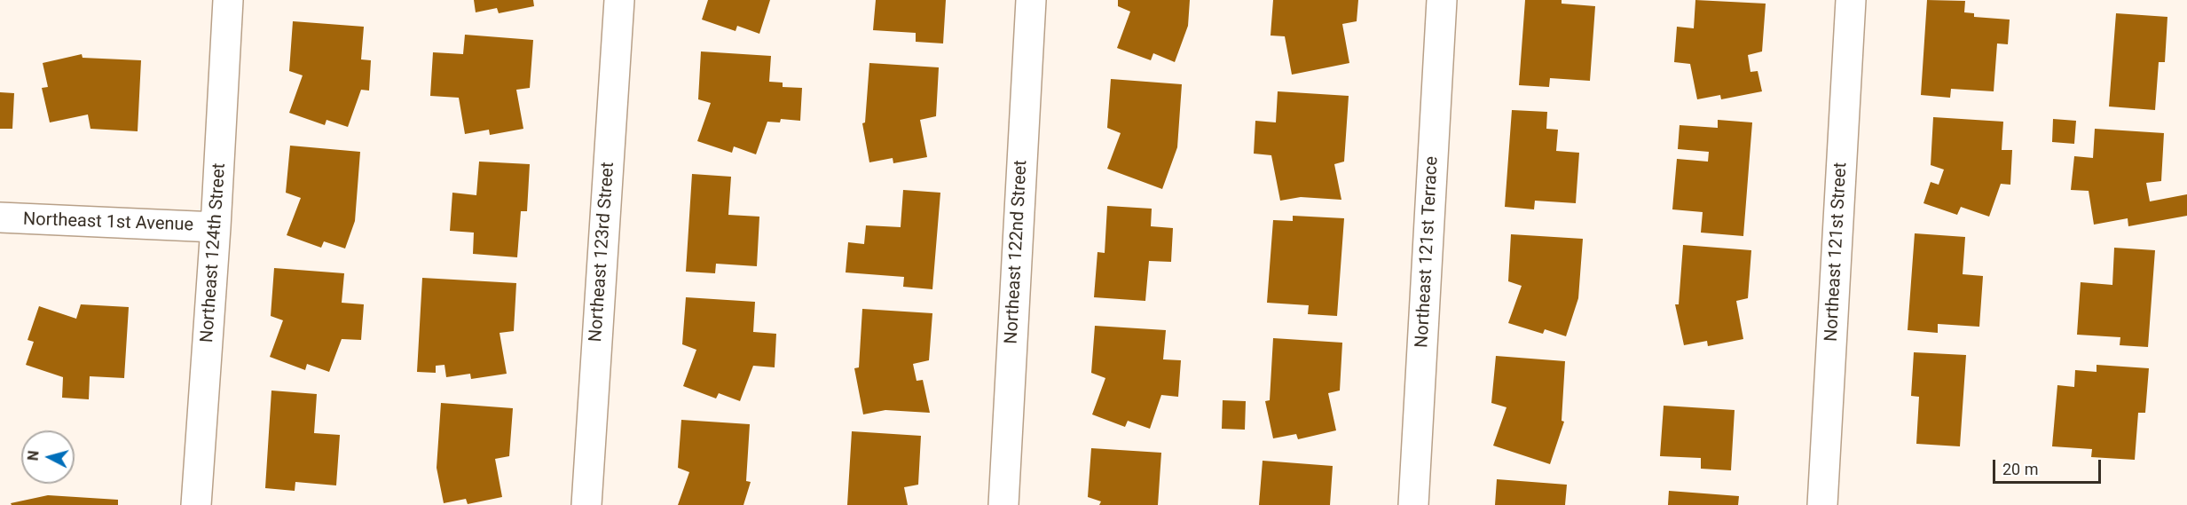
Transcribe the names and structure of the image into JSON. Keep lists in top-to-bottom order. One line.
{"streets":{"street":["Northeast 1st Avenue","Northeast 123rd Street","Northeast 122nd Street","Northeast 121st Terrace","Northeast 121st Street","Northeast 124th Street"]},"crossings":[["Northeast 1st Avenue","Northeast 124th Street"]],"scale_bar":"20 m","north":"left"}
